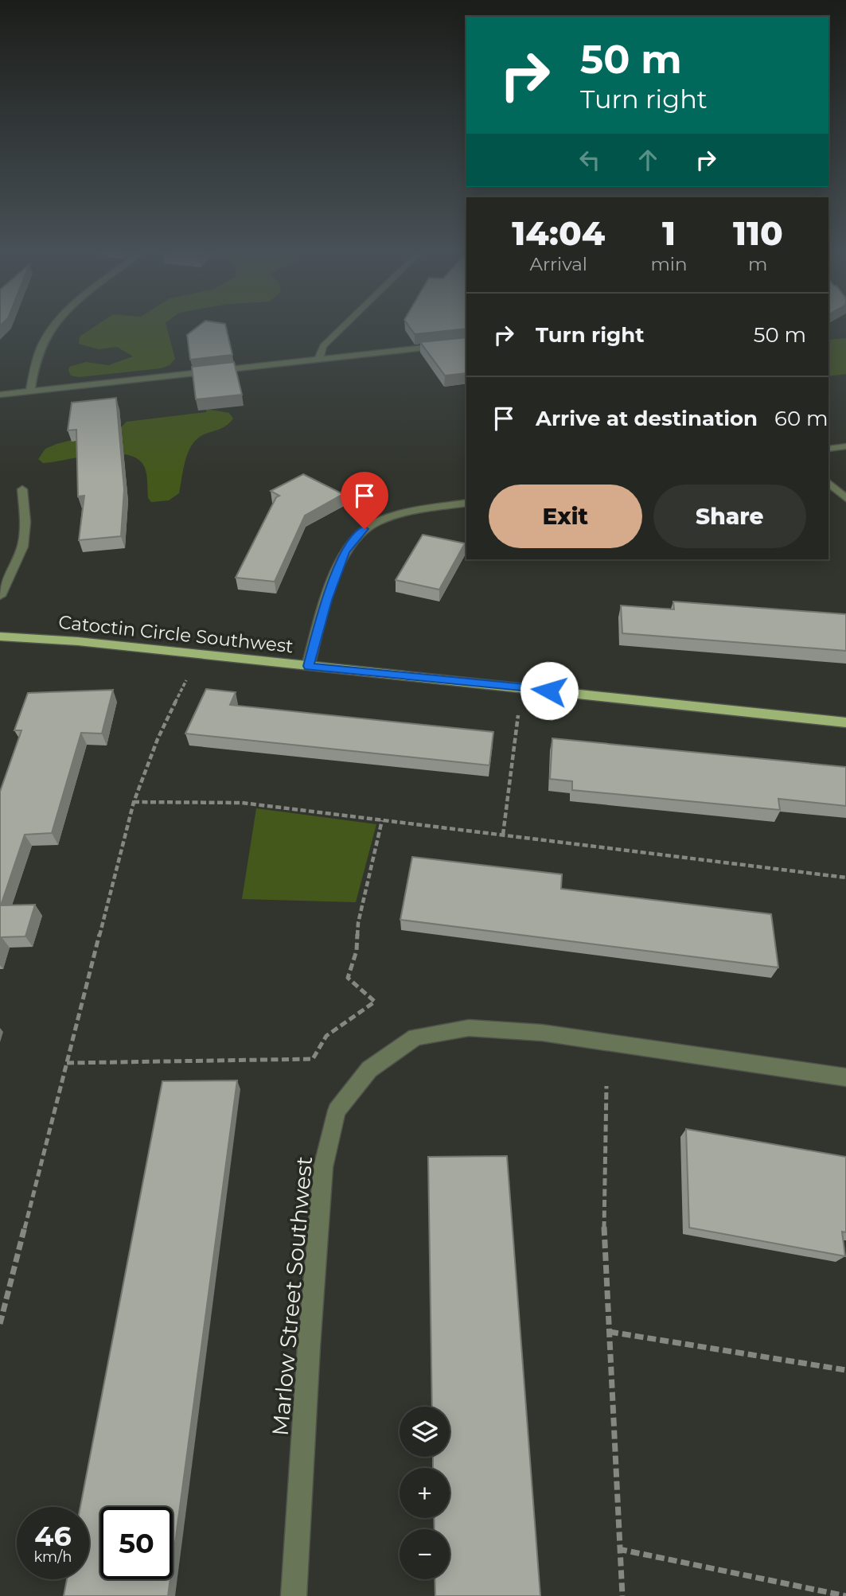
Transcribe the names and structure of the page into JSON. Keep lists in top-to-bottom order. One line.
{"streets":{"main road":["Catoctin Circle Southwest"],"street":["Marlow Street Southwest"]},"page":{"turn":["50 m","Turn right"],"eta":["14:04","Arrival","1","min","110","m"],"list":[{"name":"Turn right","value":"50 m"},{"name":"Arrive at destination","value":"60 m"}],"buttons":["Exit","Share"],"map_buttons":["+","−"],"speed":"46 km/h","limit":"50"}}
